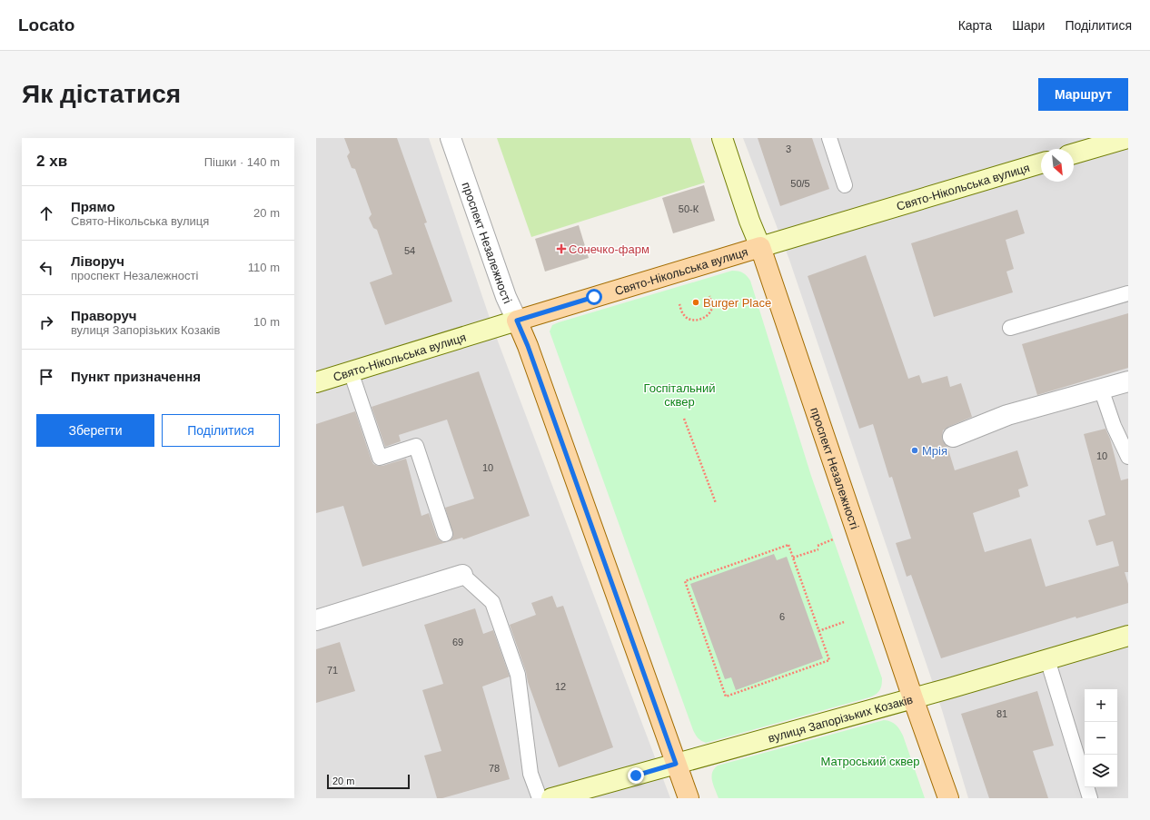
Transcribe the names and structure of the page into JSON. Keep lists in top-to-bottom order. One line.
{"streets":{"main road":["Свято-Нікольська вулиця","проспект Незалежності","вулиця Запорізьких Козаків"]},"crossings":[["Свято-Нікольська вулиця","проспект Незалежності"],["проспект Незалежності","вулиця Запорізьких Козаків"]],"parks":["Госпітальний сквер","Матроський сквер"],"places":{"health":["Сонечко-фарм"],"other":["Burger Place","Мрія"]},"house_numbers":["3","50/5","50-К","54","10","10","6","69","71","12","81","78"],"scale_bar":"20 m","north":"bottom right","page":{"header":"Locato","nav":["Карта","Шари","Поділитися"],"buttons":["Маршрут",["Зберегти","Поділитися"]],"title":"Як дістатися","heading":["2 хв","Пішки · 140 m"],"list":[["Прямо","Свято-Нікольська вулиця","20 m"],["Ліворуч","проспект Незалежності","110 m"],["Праворуч","вулиця Запорізьких Козаків","10 m"],"Пункт призначення"],"map_buttons":["+","−"],"scale":"20 m"}}
